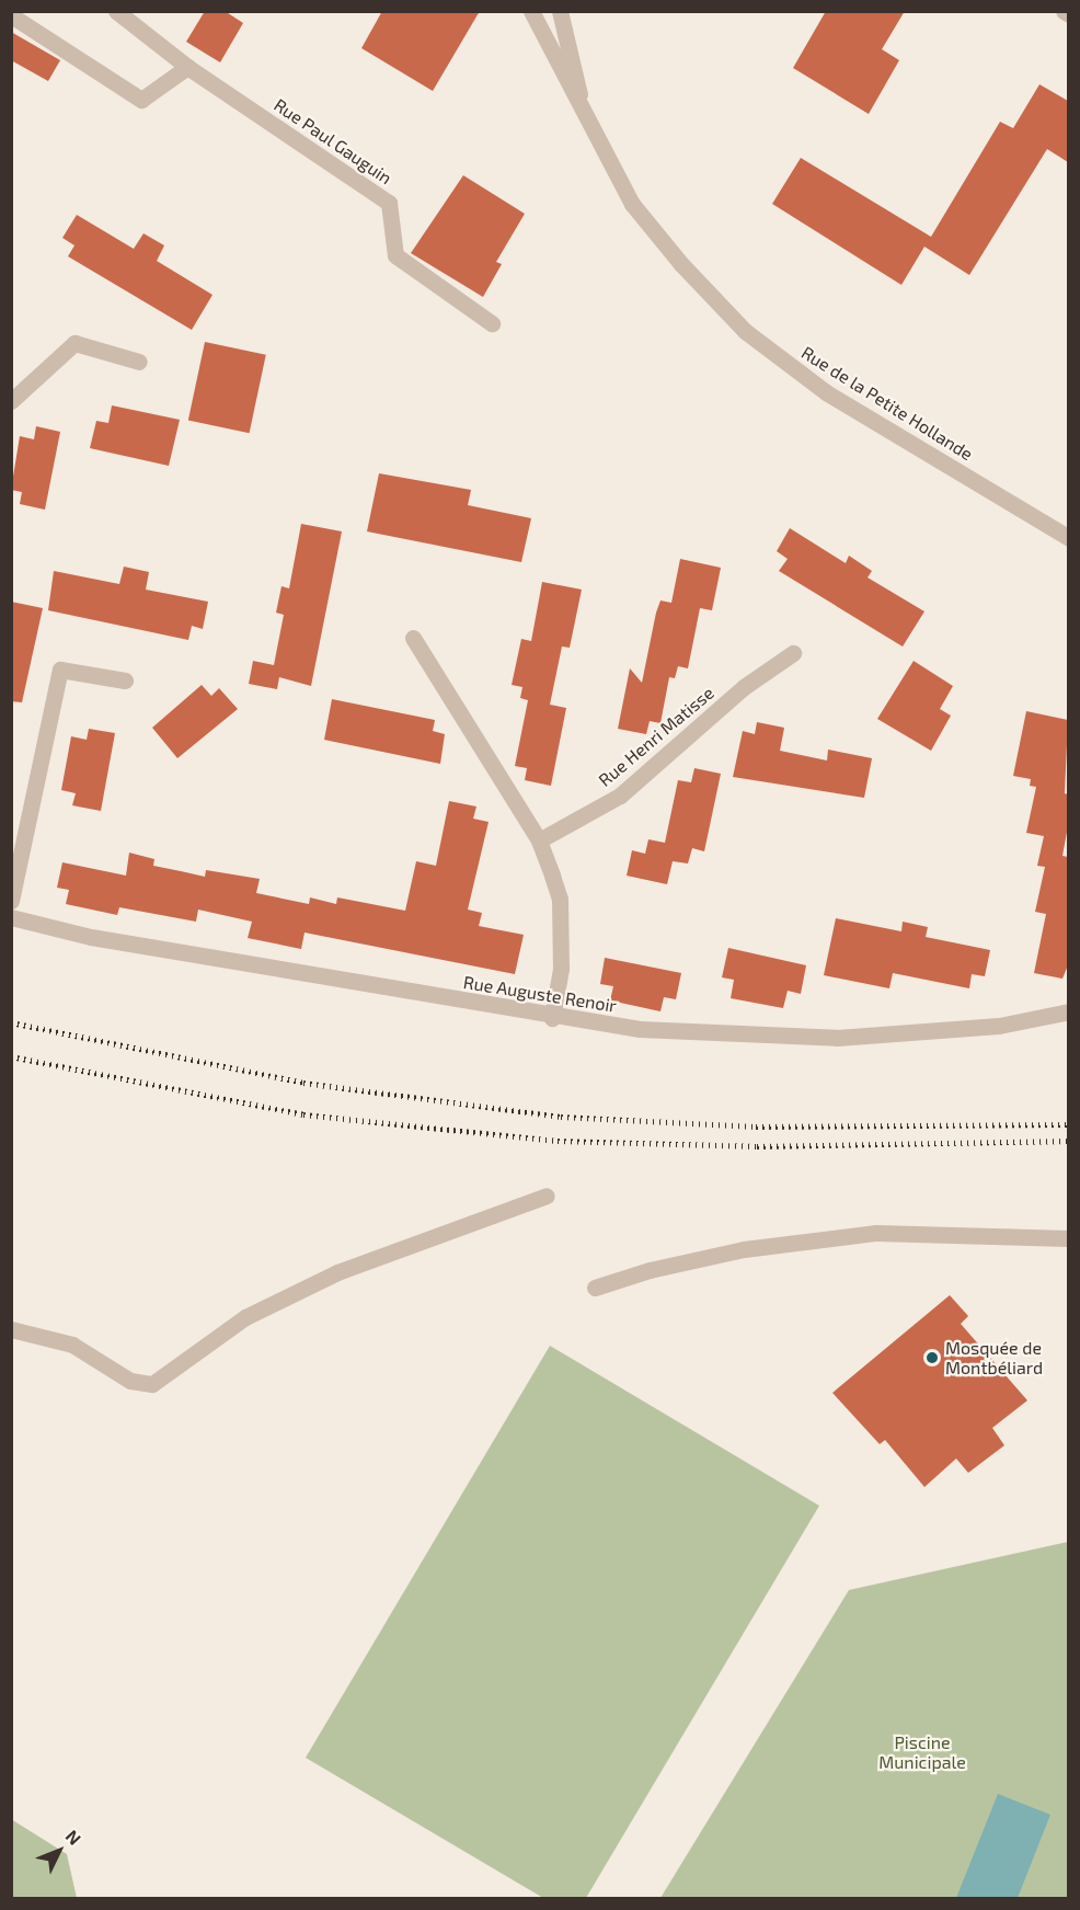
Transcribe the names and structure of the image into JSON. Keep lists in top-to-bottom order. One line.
{"streets":{"street":["Rue Paul Gauguin","Rue de la Petite Hollande","Rue Henri Matisse","Rue Auguste Renoir"]},"parks":["Piscine Municipale"],"places":["Mosquée de Montbéliard"],"north":"top right"}
